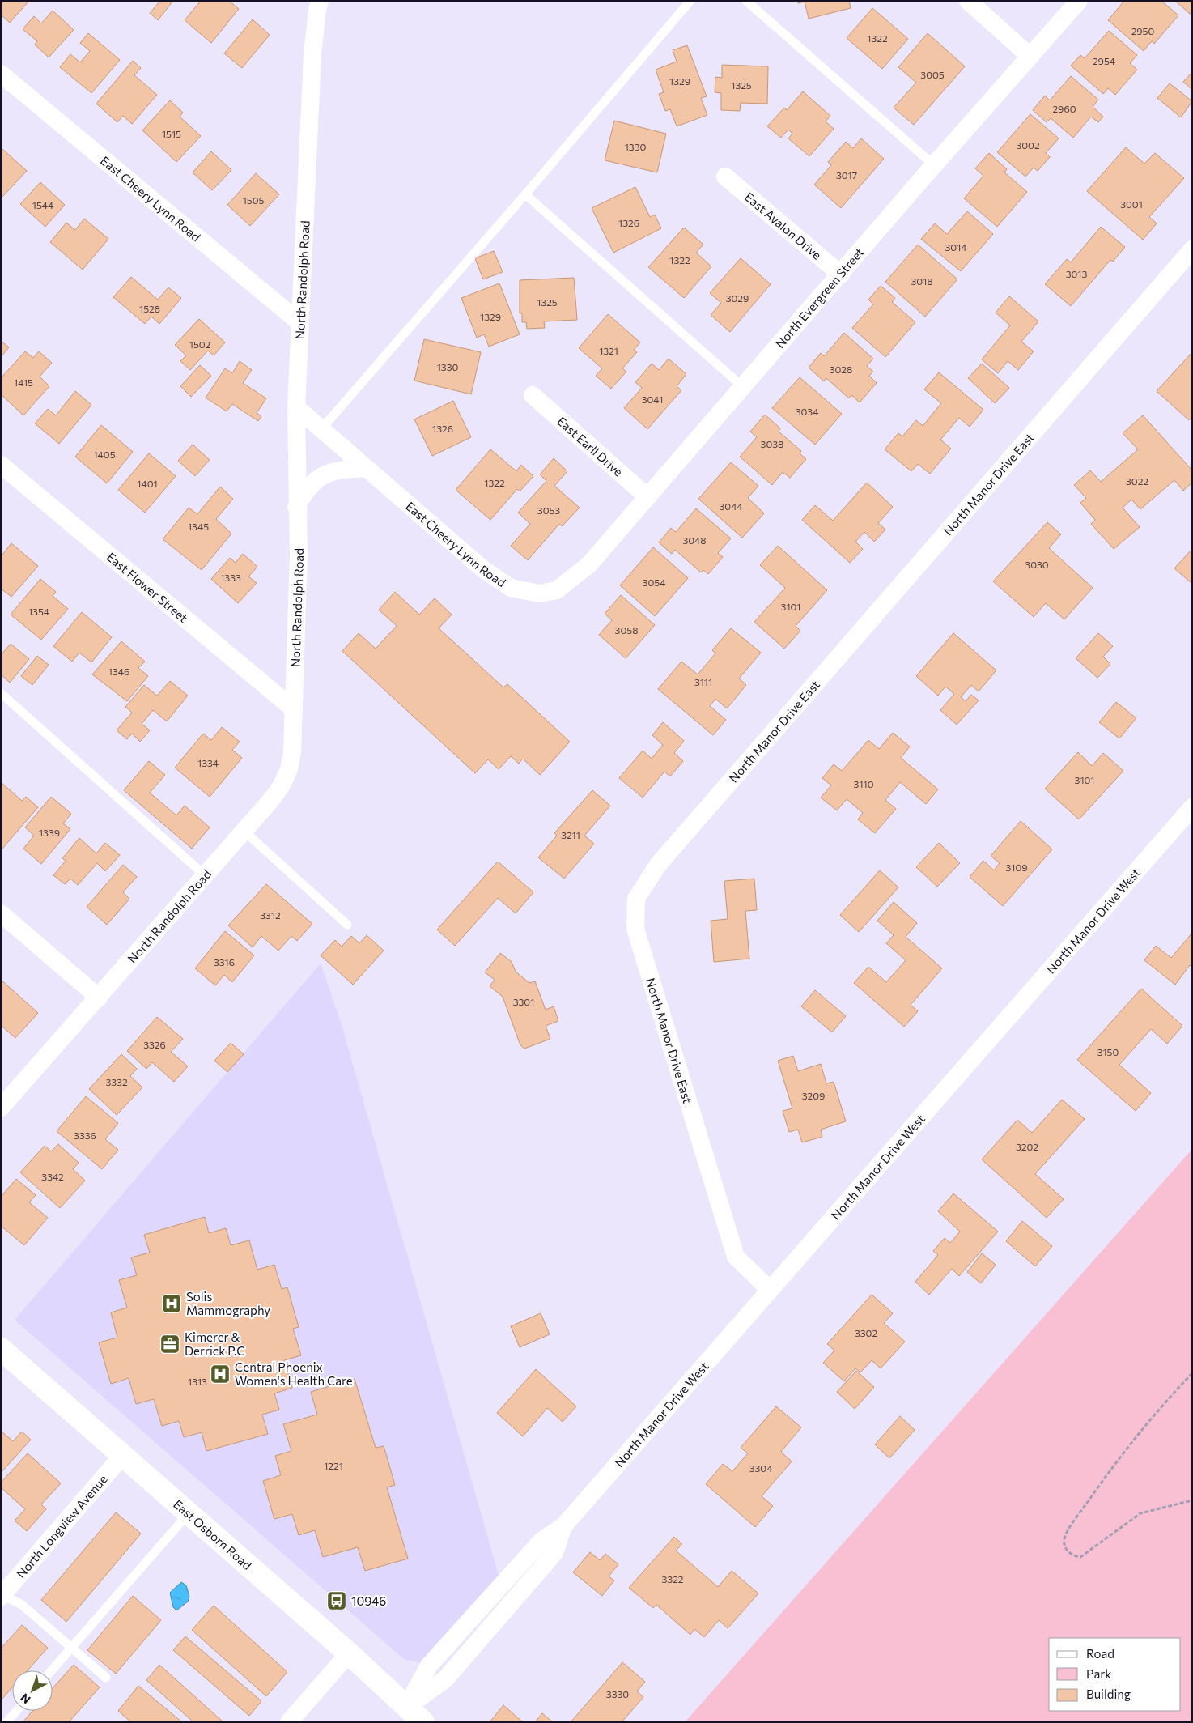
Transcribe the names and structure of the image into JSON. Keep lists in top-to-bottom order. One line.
{"streets":{"main road":["East Osborn Road"],"street":["East Cheery Lynn Road","East Avalon Drive","North Randolph Road","North Evergreen Street","East Earll Drive","North Manor Drive East","East Flower Street","North Manor Drive West","North Longview Avenue"]},"crossings":[["East Cheery Lynn Road","North Randolph Road"],["East Cheery Lynn Road","North Evergreen Street"],["East Avalon Drive","North Evergreen Street"],["North Randolph Road","East Flower Street"],["North Evergreen Street","East Earll Drive"],["North Manor Drive East","North Manor Drive West"],["North Manor Drive West","East Osborn Road"],["North Longview Avenue","East Osborn Road"]],"places":{"hospital":["Solis Mammography","Central Phoenix Women's Health Care"],"office":["Kimerer & Derrick P.C"],"bus stop":["10946"]},"house_numbers":["2950","1322","2954","3005","1329","1325","2960","1515","3002","1330","3017","1505","3001","1544","1326","3014","1322","3013","3018","3029","1325","1528","1329","1502","1321","1330","3028","1415","3041","3034","1326","3038","1405","3022","1322","1401","3044","3053","1345","3048","3030","1333","3054","3101","1354","3058","1346","3111","1334","3101","3110","1339","3211","3109","3312","3316","3301","3326","3150","3332","3209","3336","3202","3342","3302","1313","1221","3304","3322","3330"],"legend":["Road","Park","Building"],"north":"bottom left"}
